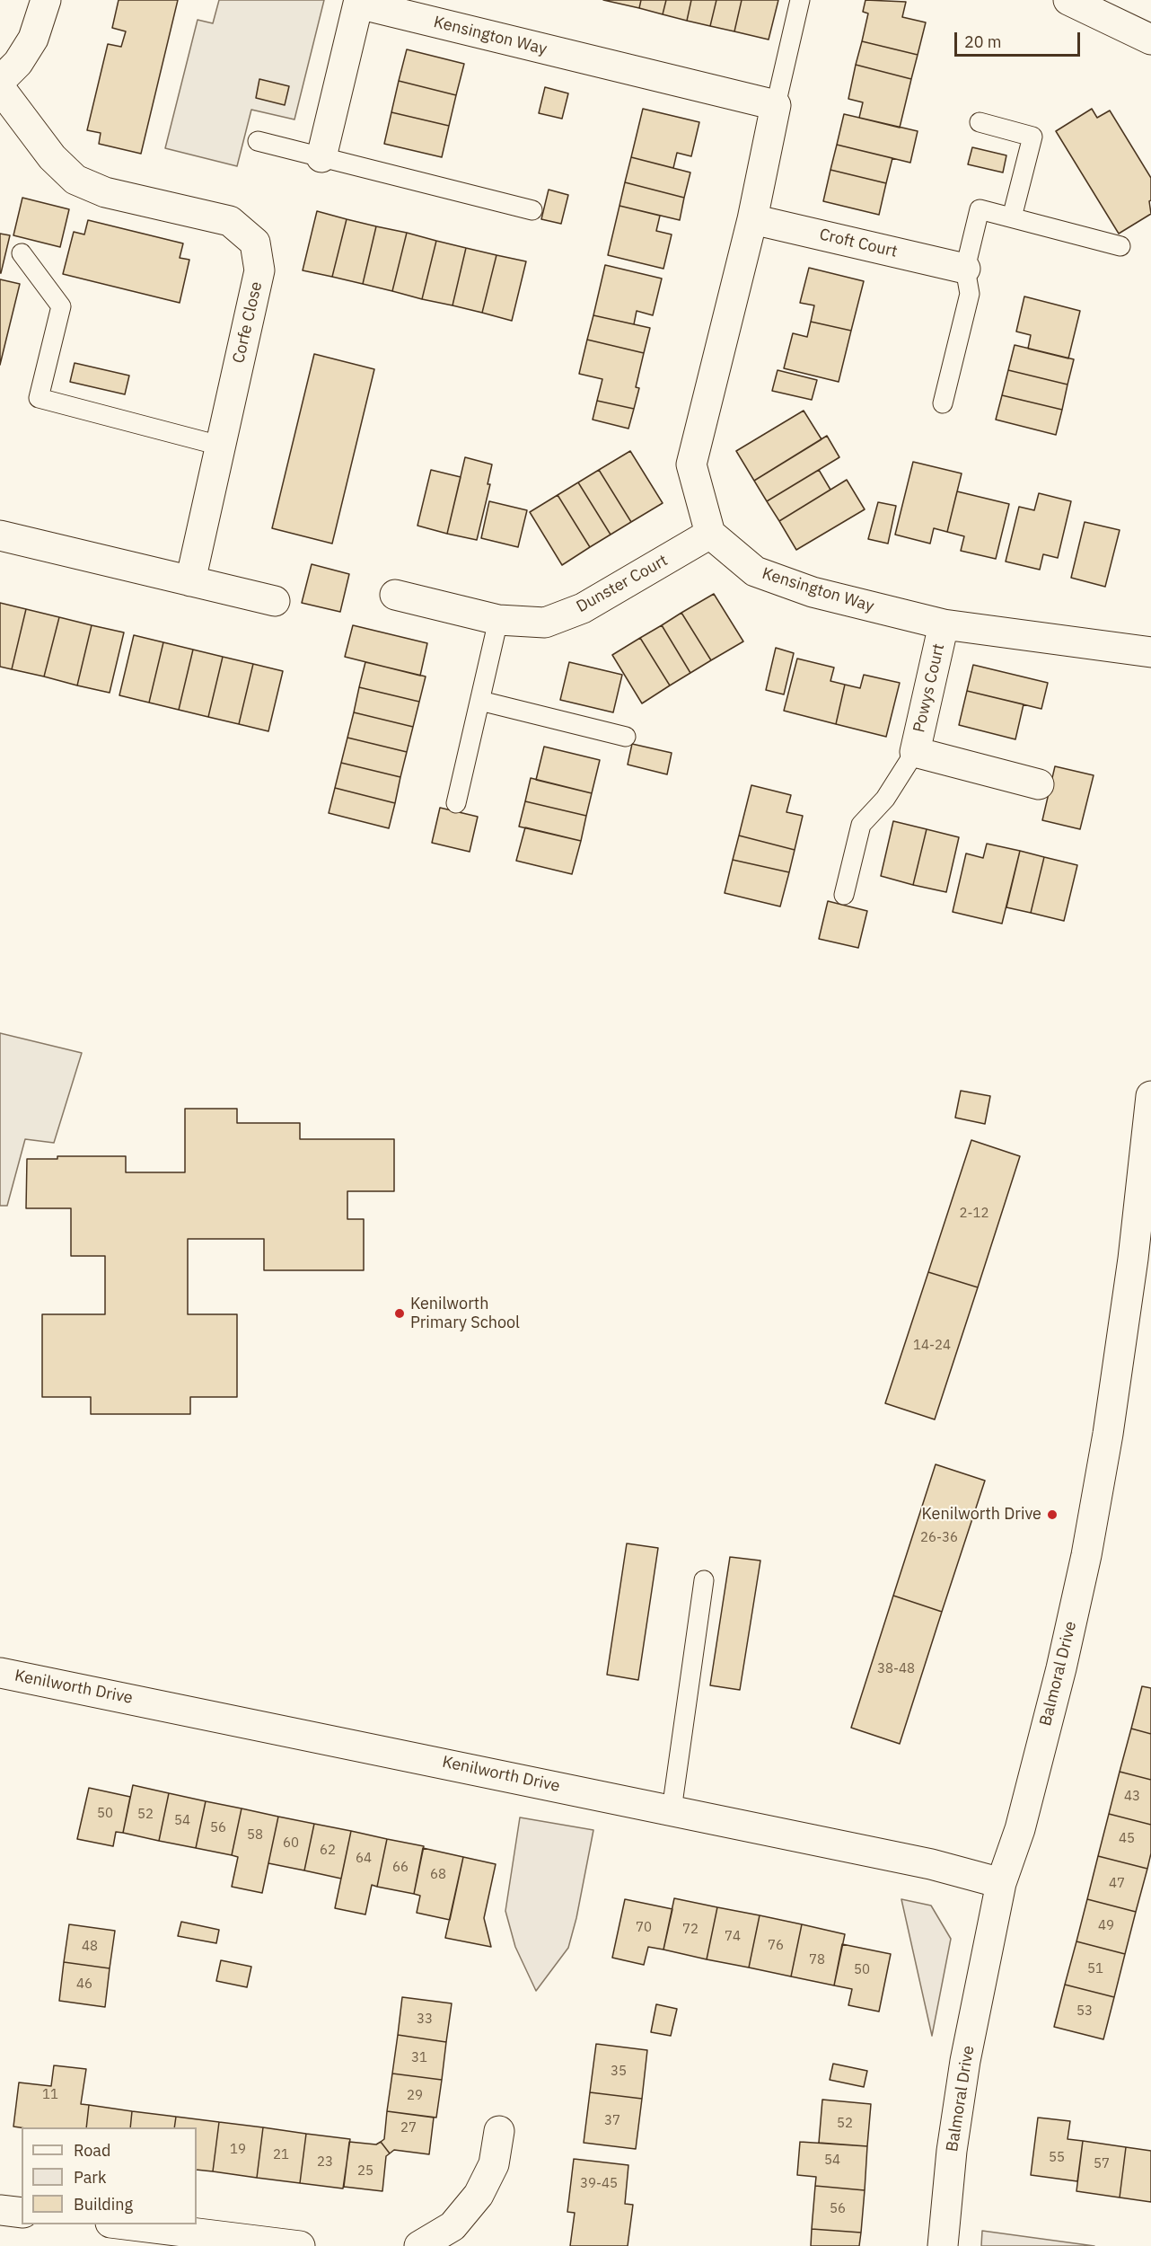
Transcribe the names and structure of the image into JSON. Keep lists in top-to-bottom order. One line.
{"streets":{"street":["Kensington Way","Croft Court","Corfe Close","Dunster Court","Powys Court","Balmoral Drive","Kenilworth Drive"]},"crossings":[["Kensington Way","Dunster Court"],["Kensington Way","Powys Court"],["Balmoral Drive","Kenilworth Drive"]],"places":["Kenilworth Primary School","Kenilworth Drive"],"house_numbers":["2-12","14-24","26-36","38-48","43","50","52","54","56","58","45","60","62","64","66","68","47","49","70","72","74","76","48","78","51","50","46","53","33","31","35","11","29","37","52","27","19","21","55","54","23","57","25","39-45","56"],"legend":["Road","Park","Building"],"scale_bar":"20 m"}
